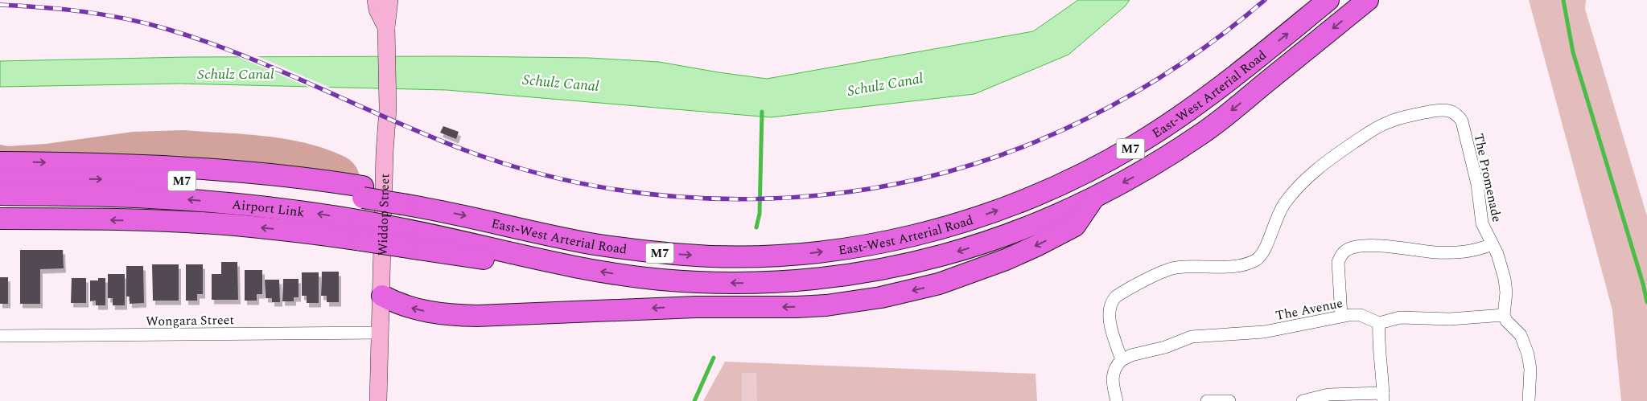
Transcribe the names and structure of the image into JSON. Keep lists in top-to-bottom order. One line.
{"streets":{"highway":["East-West Arterial Road","M7","Airport Link"],"street":["The Promenade","Widdop Street","The Avenue","Wongara Street"]},"crossings":[["East-West Arterial Road","Airport Link"],["The Promenade","The Avenue"],["Widdop Street","Wongara Street"]],"water":["Schulz Canal"]}
